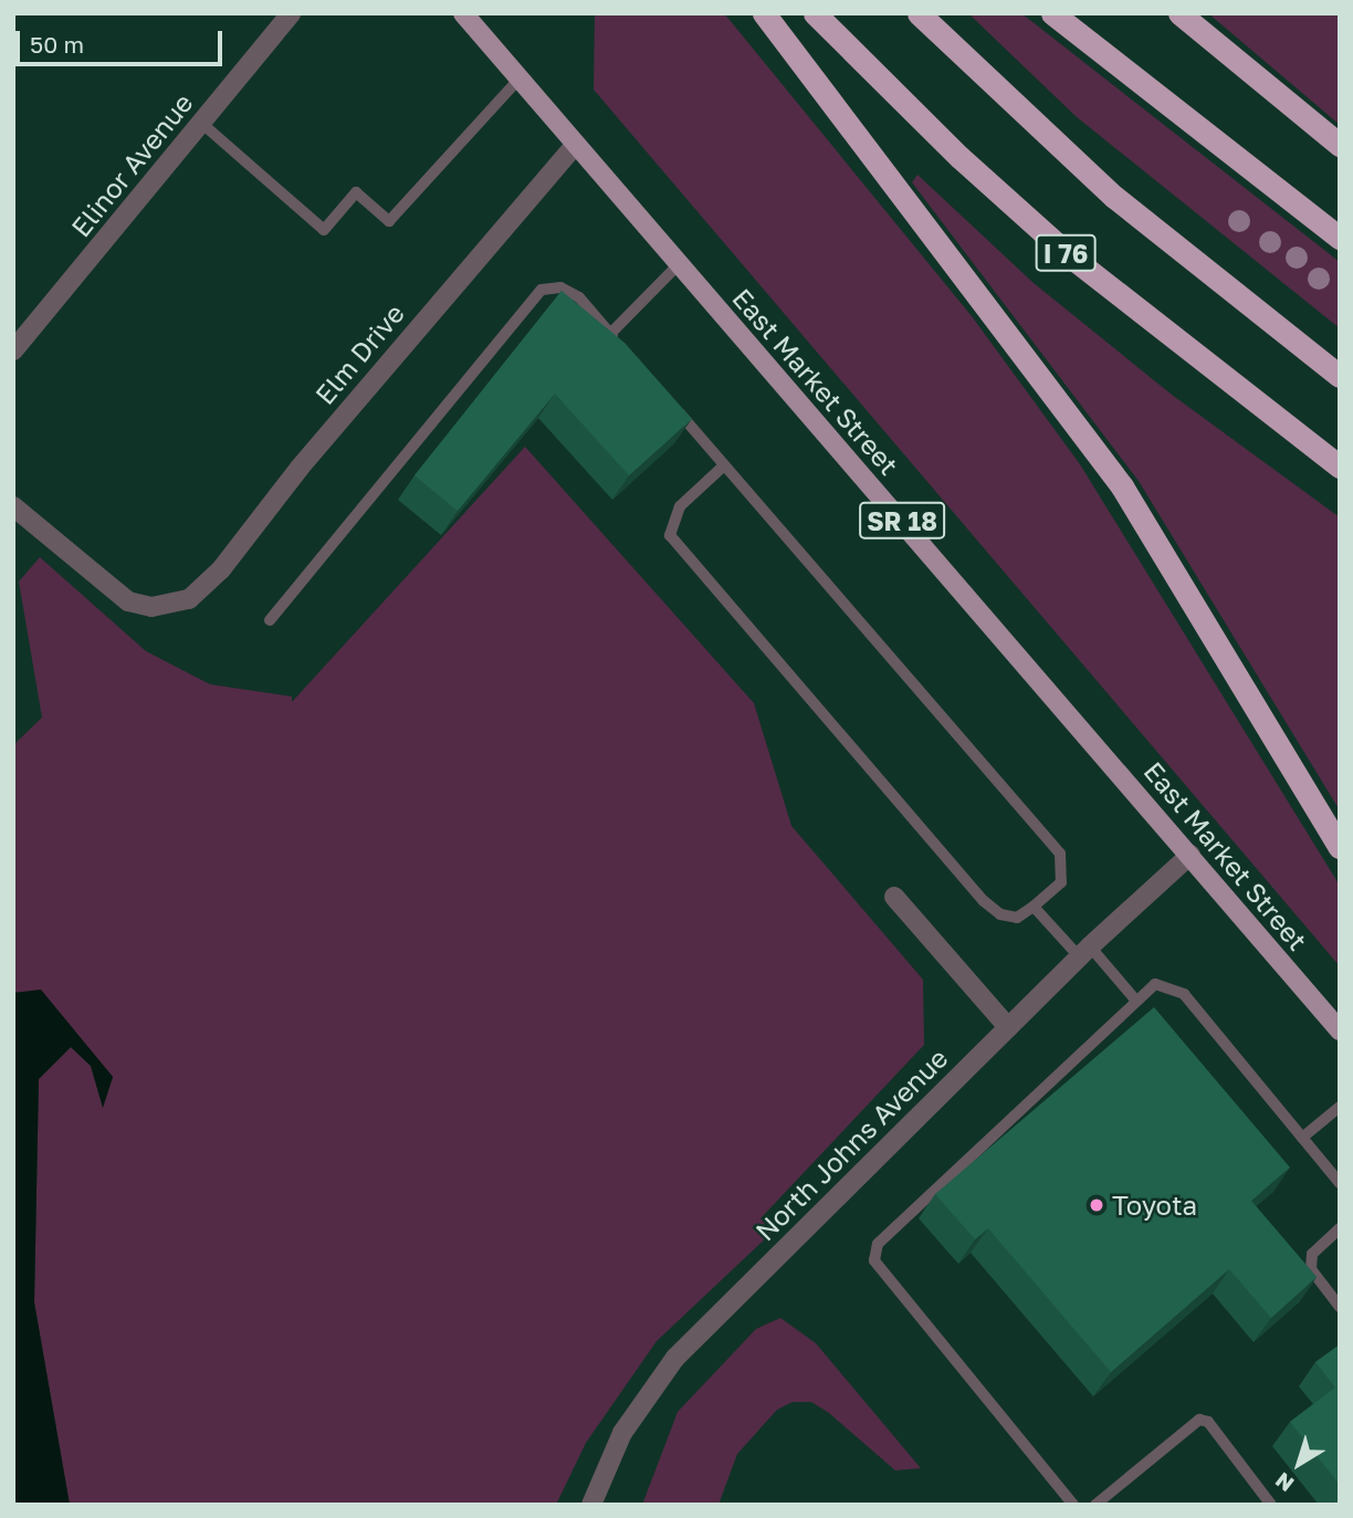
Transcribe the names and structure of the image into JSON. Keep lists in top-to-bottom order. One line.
{"streets":{"highway":["I 76"],"main road":["East Market Street","SR 18"],"street":["Elinor Avenue","Elm Drive","North Johns Avenue"]},"crossings":[["Elm Drive","East Market Street"],["East Market Street","North Johns Avenue"]],"places":["Toyota"],"scale_bar":"50 m","north":"bottom left"}
